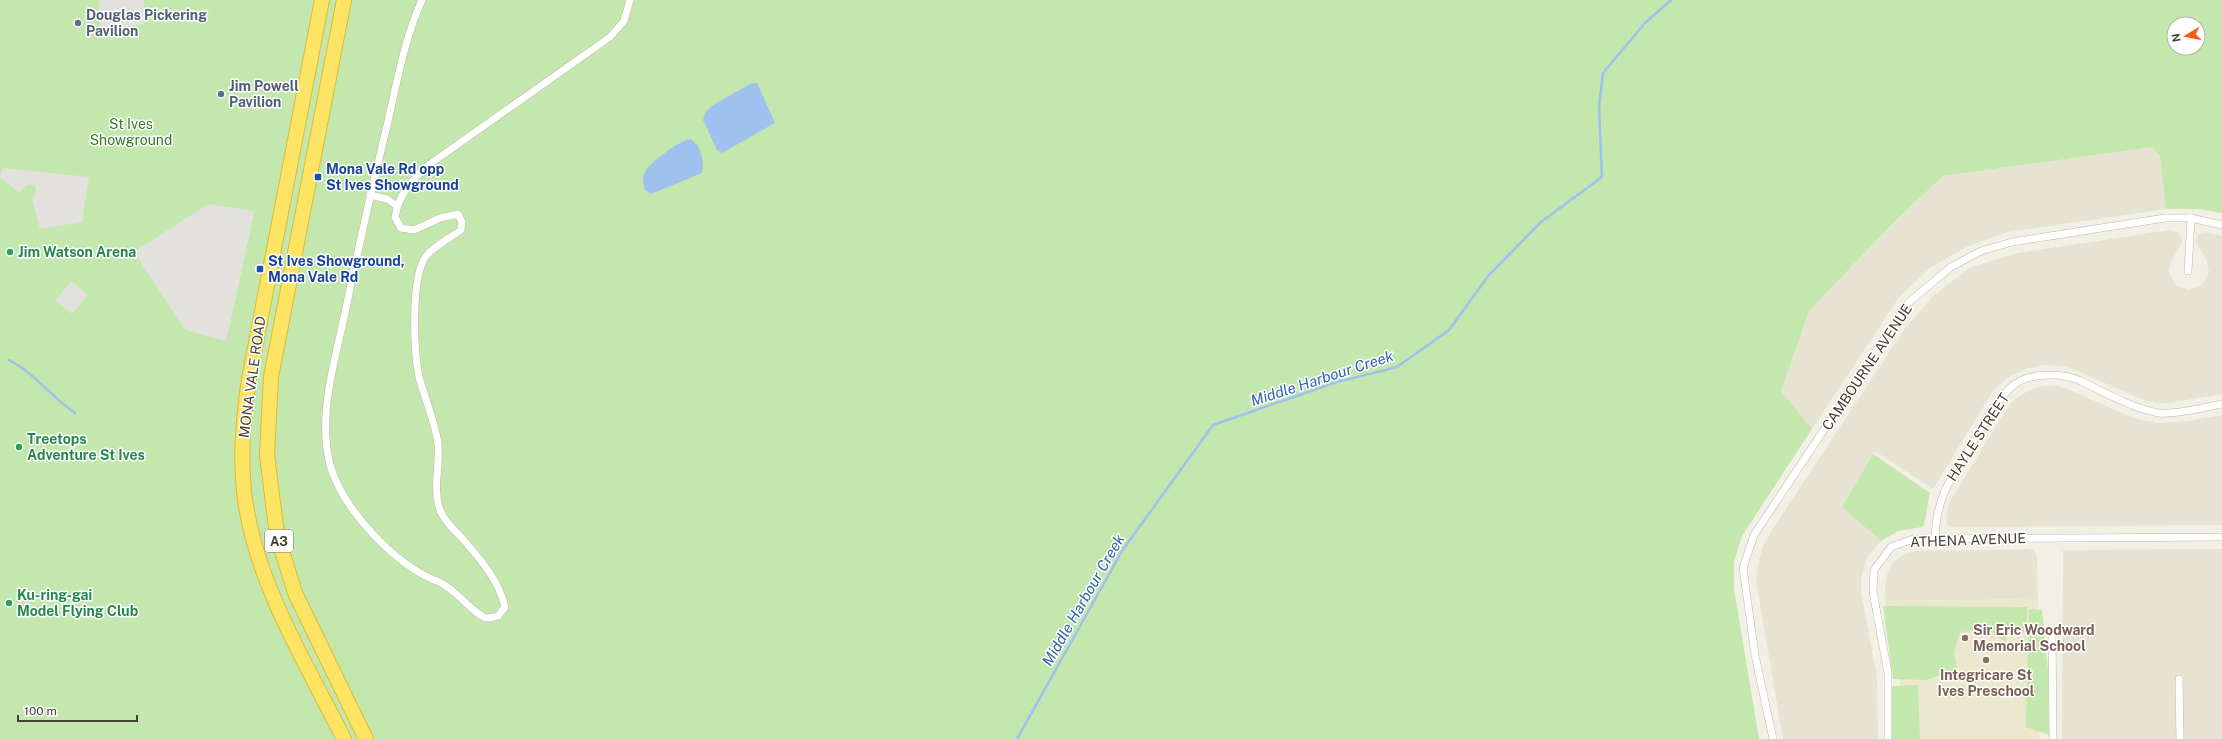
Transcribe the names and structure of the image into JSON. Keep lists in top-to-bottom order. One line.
{"streets":{"highway":["MONA VALE ROAD","A3"],"street":["CAMBOURNE AVENUE","HAYLE STREET","ATHENA AVENUE"]},"crossings":[["HAYLE STREET","ATHENA AVENUE"]],"water":["Middle Harbour Creek"],"parks":["St Ives Showground"],"places":{"other":["Douglas Pickering Pavilion","Jim Powell Pavilion","Jim Watson Arena","Treetops Adventure St Ives","Ku-ring-gai Model Flying Club","Sir Eric Woodward Memorial School","Integricare St Ives Preschool"],"transit":["Mona Vale Rd opp St Ives Showground","St Ives Showground, Mona Vale Rd"]},"scale_bar":"100 m","north":"left"}
